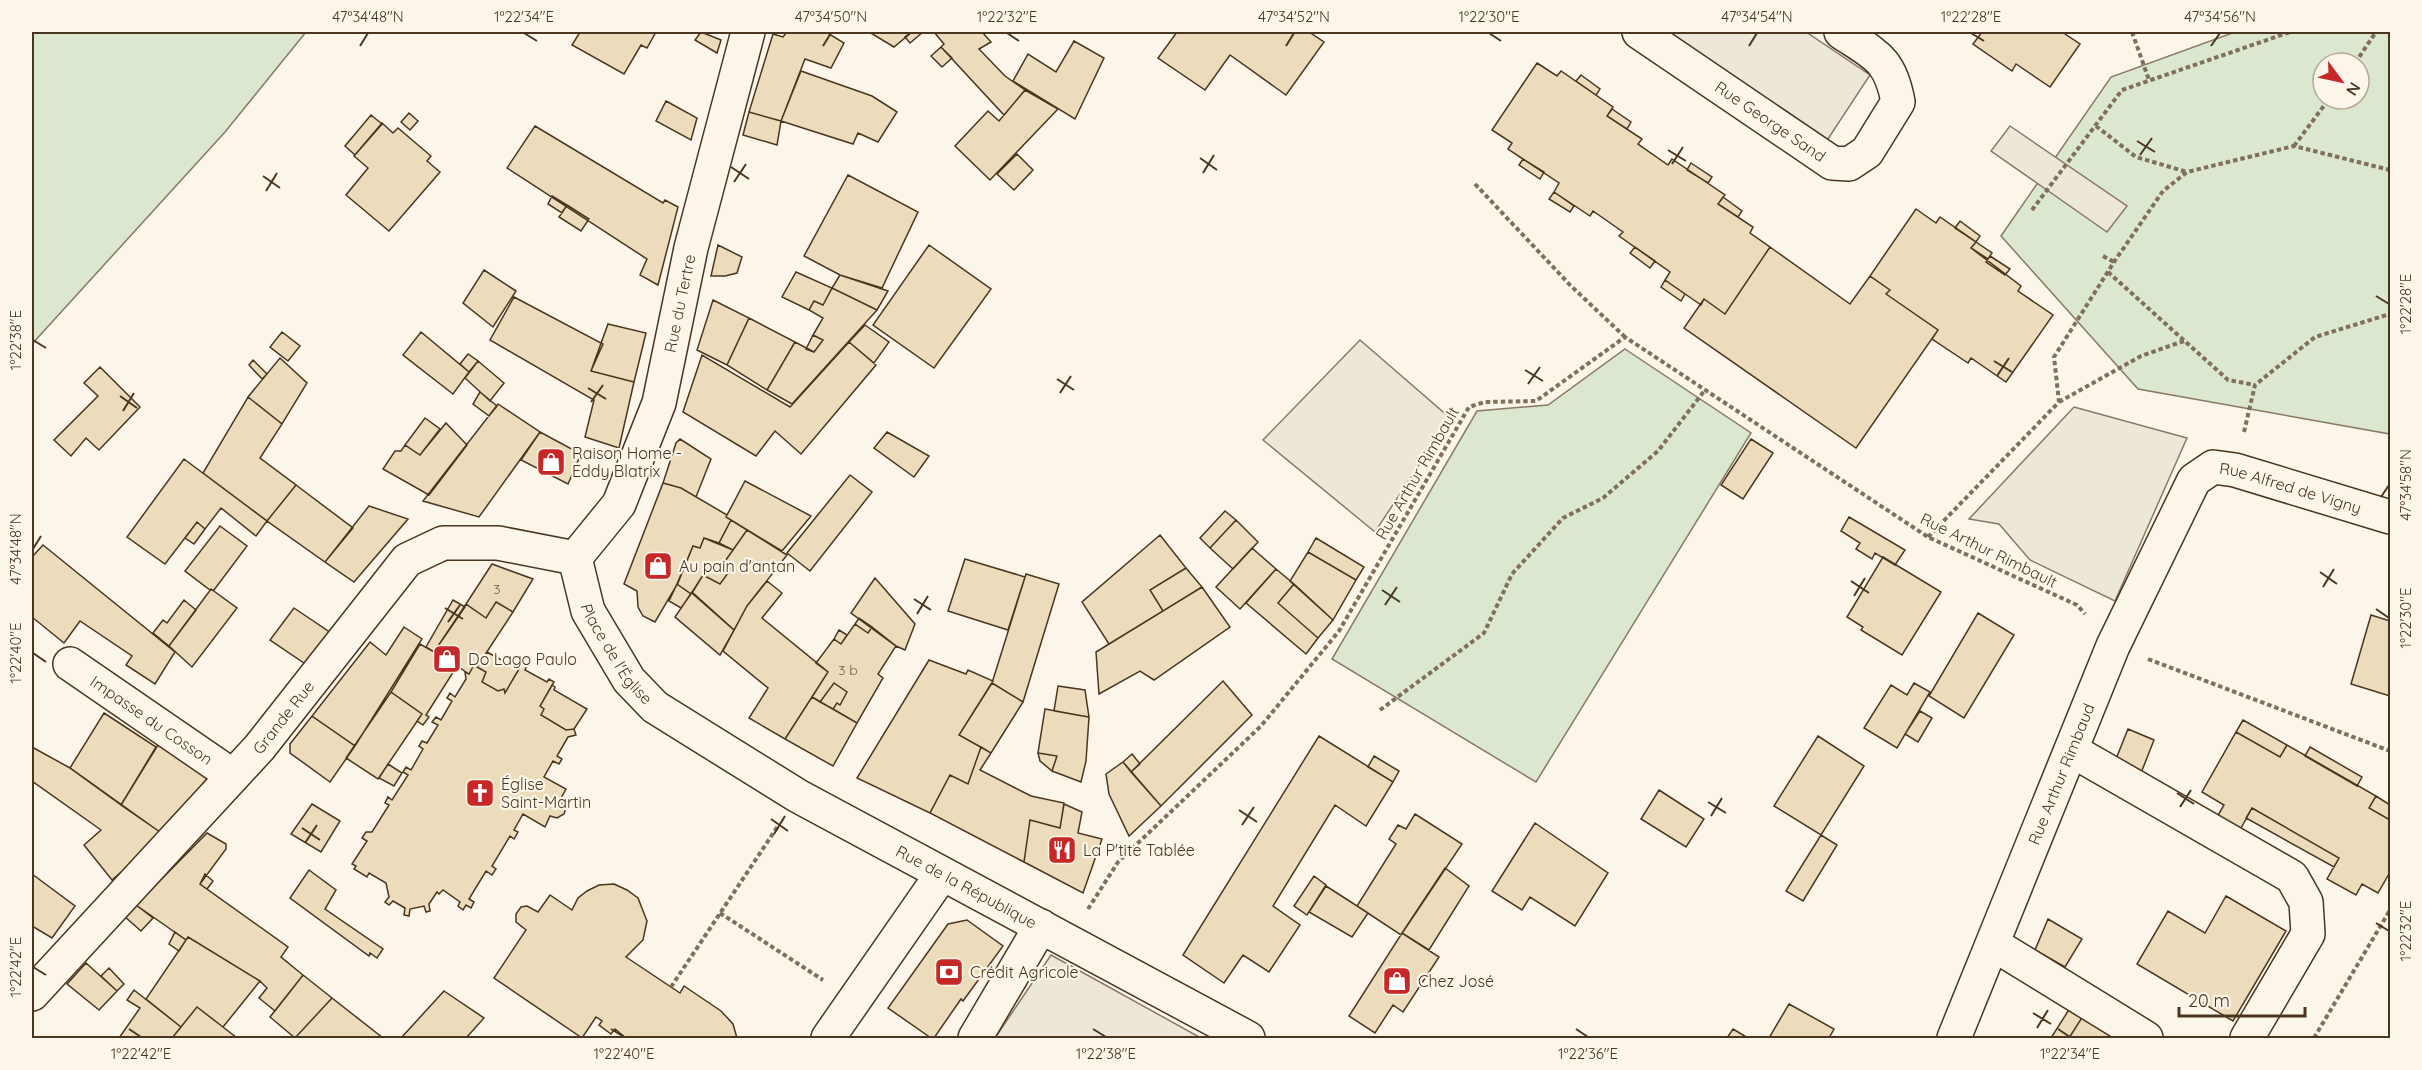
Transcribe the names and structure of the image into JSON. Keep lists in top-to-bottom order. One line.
{"streets":{"street":["Rue George Sand","Rue du Tertre","Rue Alfred de Vigny","Place de l'Église","Grande Rue","Impasse du Cosson","Rue Arthur Rimbaud","Rue de la République"],"path":["Rue Arthur Rimbault"]},"crossings":[["Rue du Tertre","Place de l'Église"],["Rue du Tertre","Grande Rue"],["Rue Arthur Rimbault","Rue Arthur Rimbaud"],["Rue Arthur Rimbault","Rue de la République"],["Rue Alfred de Vigny","Rue Arthur Rimbaud"],["Place de l'Église","Grande Rue"],["Place de l'Église","Rue de la République"],["Grande Rue","Impasse du Cosson"]],"places":{"shop":["Raison Home - Eddy Blatrix","Au pain d'antan","Do Lago Paulo","Chez José"],"church":["Église Saint-Martin"],"restaurant":["La P'tite Tablée"],"bank":["Crédit Agricole"]},"house_numbers":["3","3 b"],"scale_bar":"20 m","north":"bottom right","coordinates":["47°34'48\"N","1°22'34\"E","47°34'50\"N","1°22'32\"E","47°34'52\"N","1°22'30\"E","47°34'54\"N","1°22'28\"E","47°34'56\"N","1°22'38\"E","47°34'58\"N","1°22'40\"E","1°22'42\"E","1°22'36\"E"]}
